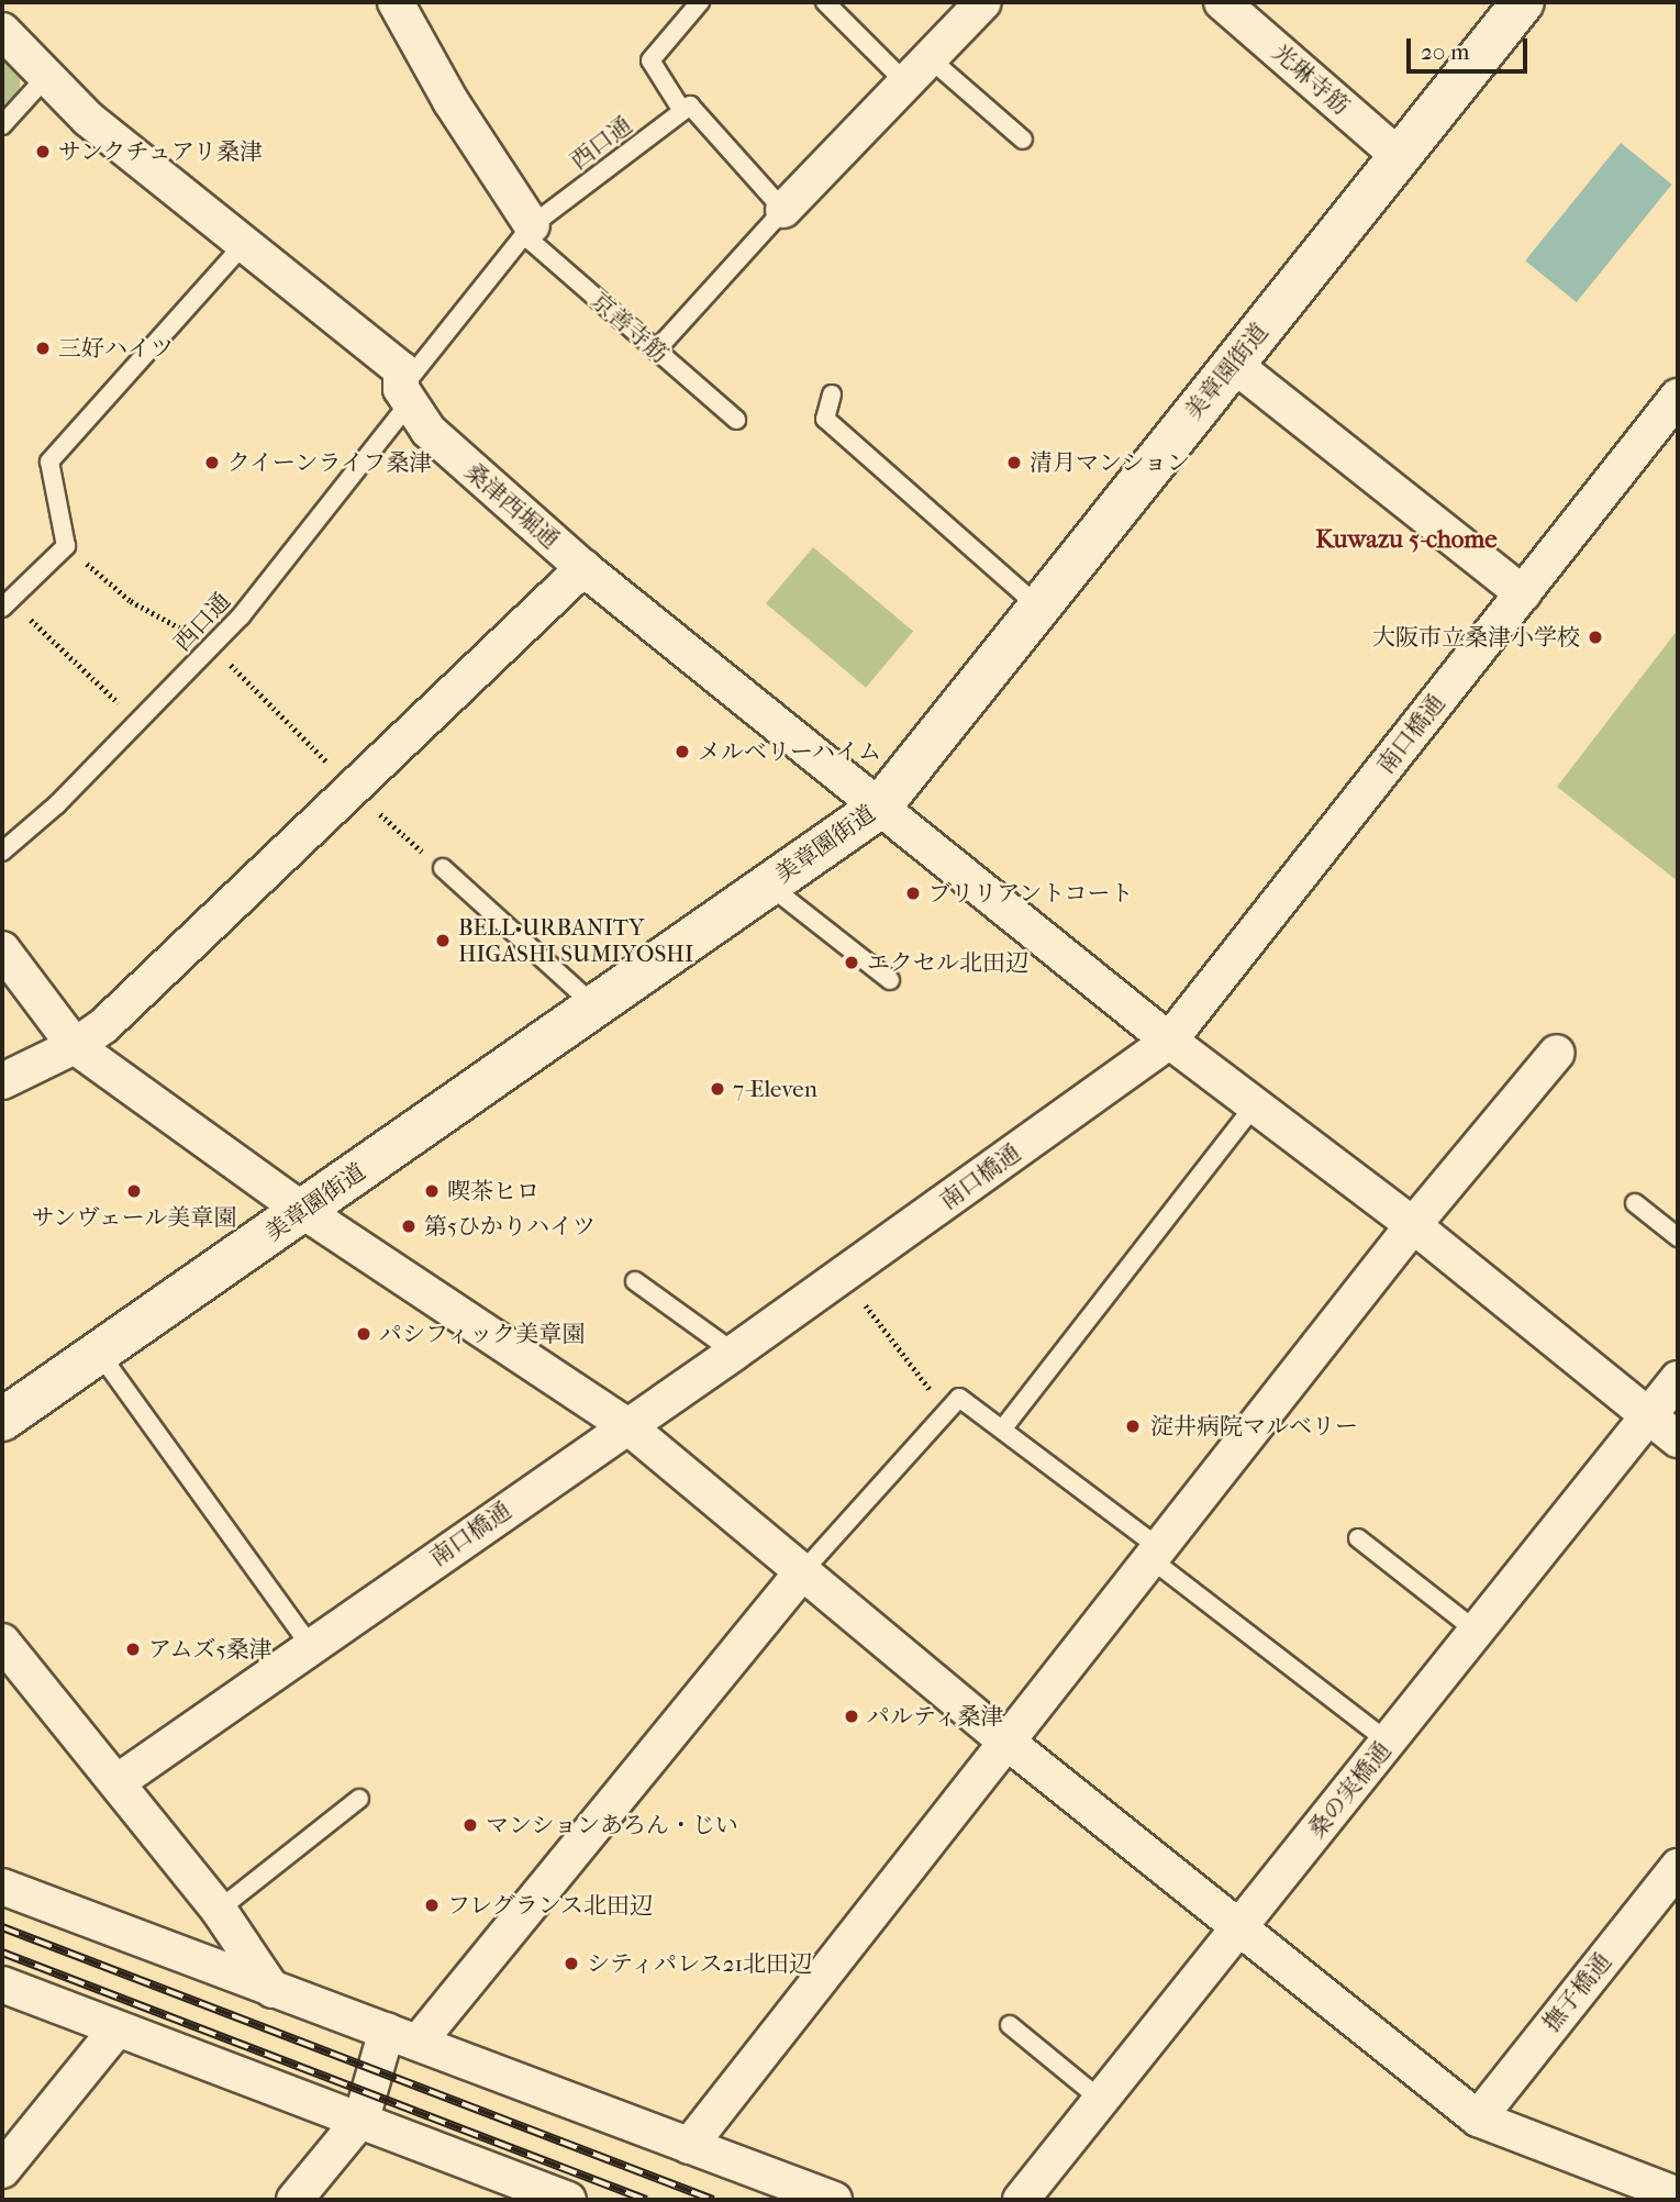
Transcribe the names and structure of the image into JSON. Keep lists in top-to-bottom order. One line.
{"streets":{"street":["光琳寺筋","京善寺筋","美章園街道","桑津西堀通","南口橋通","桑の実橋通","撫子橋通"],"lane":["西口通"]},"crossings":[["光琳寺筋","美章園街道"],["西口通","京善寺筋"],["西口通","桑津西堀通"],["美章園街道","桑津西堀通"],["桑津西堀通","南口橋通"],["桑津西堀通","桑の実橋通"]],"districts":["Kuwazu 5-chome"],"places":["サンクチュアリ桑津","三好ハイツ","クイーンライフ桑津","清月マンション","大阪市立桑津小学校","メルベリーハイム","ブリリアントコート","BELL•URBANITY HIGASHI SUMIYOSHI","エクセル北田辺","7-Eleven","サンヴェール美章園","喫茶ヒロ","第5ひかりハイツ","パシフィック美章園","淀井病院マルベリー","アムズ5桑津","パルティ桑津","マンションあろん・じい","フレグランス北田辺","シティパレス21北田辺"],"scale_bar":"20 m"}
